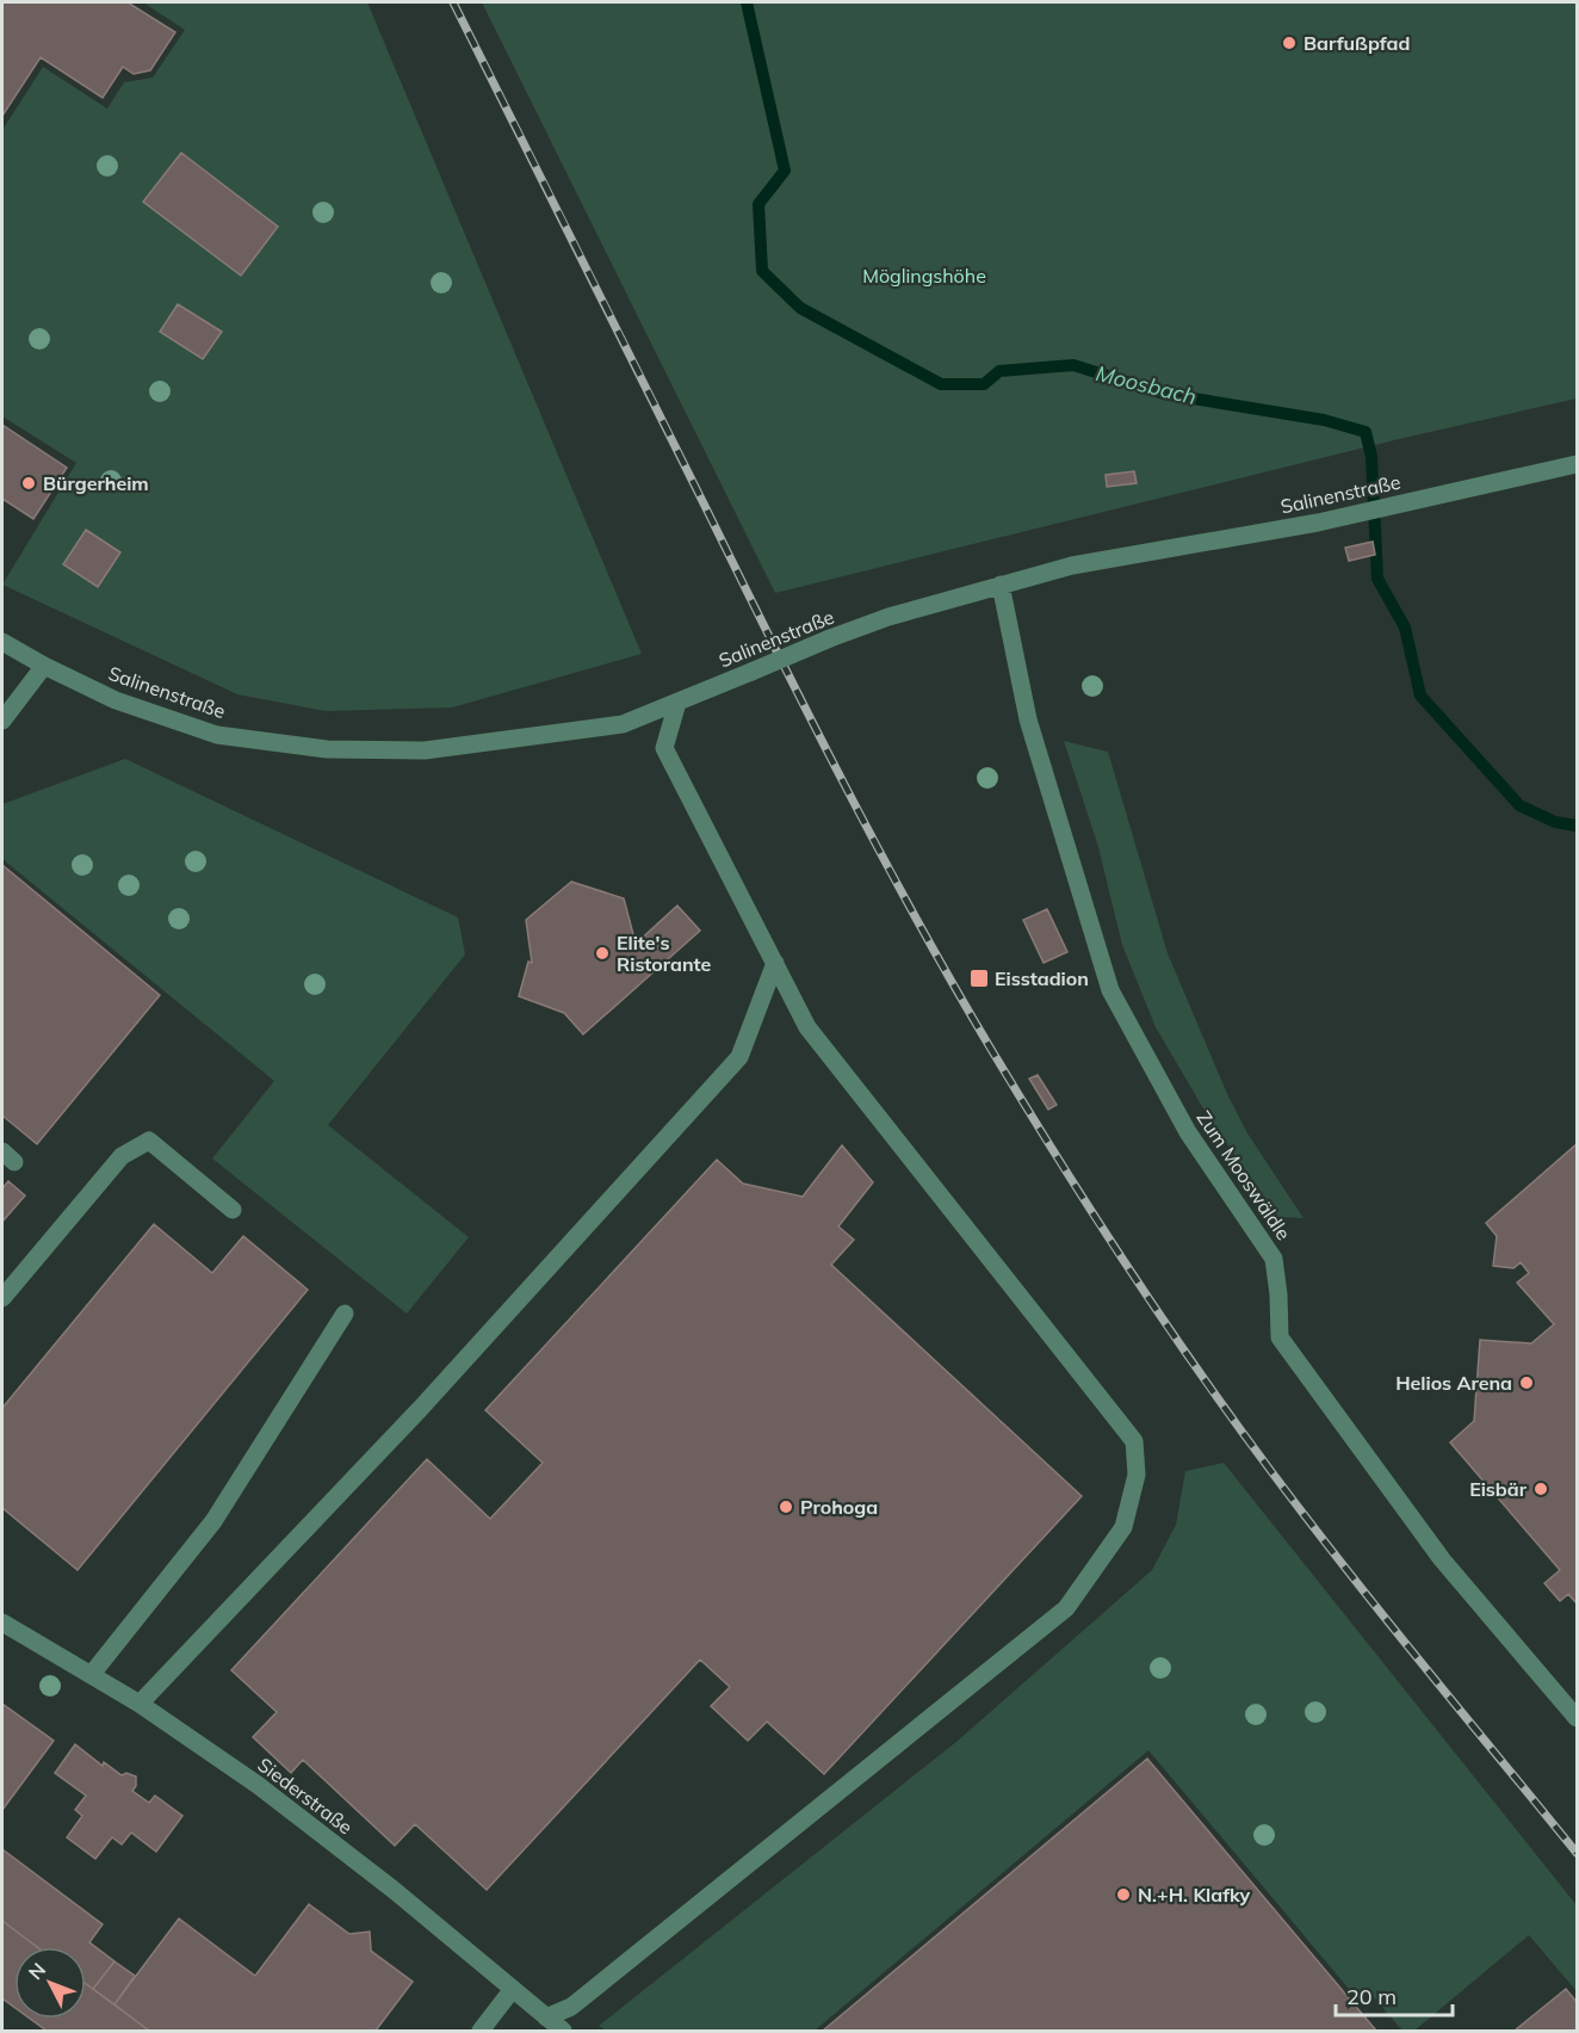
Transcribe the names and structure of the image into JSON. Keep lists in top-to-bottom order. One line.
{"streets":{"street":["Salinenstraße","Zum Mooswäldle","Siederstraße"]},"crossings":[["Salinenstraße","Zum Mooswäldle"]],"water":["Moosbach"],"parks":["Möglingshöhe"],"places":{"other":["Barfußpfad","Bürgerheim","Elite's Ristorante","Helios Arena","Eisbär","Prohoga","N.+H. Klafky"],"transit":["Eisstadion"]},"scale_bar":"20 m","north":"top left"}
